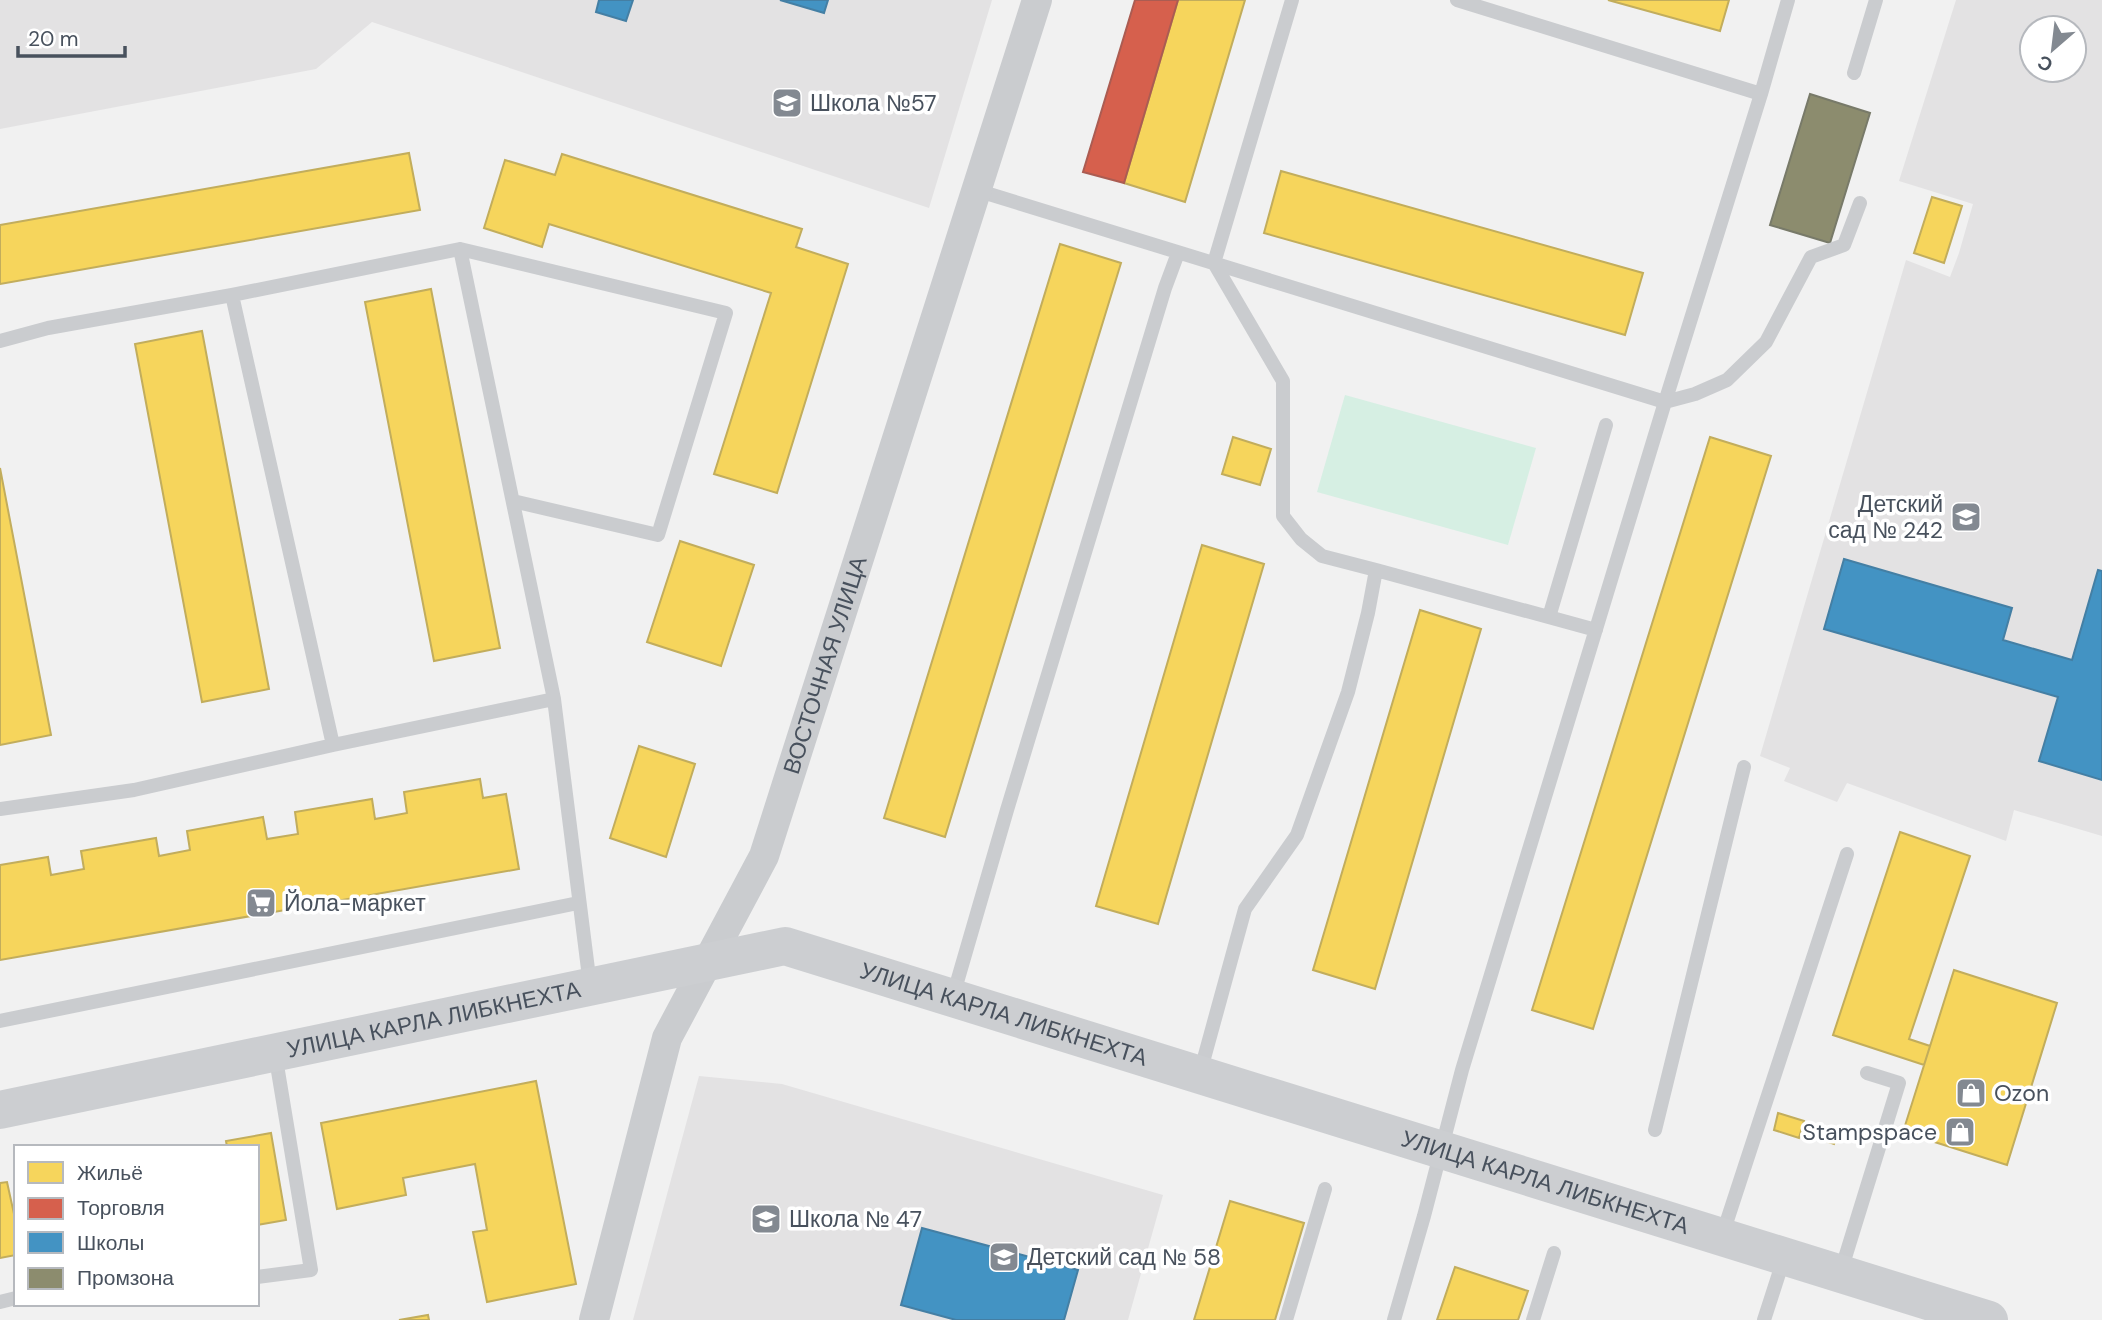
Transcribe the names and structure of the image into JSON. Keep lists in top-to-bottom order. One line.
{"streets":{"main road":["УЛИЦА КАРЛА ЛИБКНЕХТА"],"street":["ВОСТОЧНАЯ УЛИЦА"]},"crossings":[["ВОСТОЧНАЯ УЛИЦА","УЛИЦА КАРЛА ЛИБКНЕХТА"]],"places":{"school or university":["Школа №57","Детский сад № 242","Школа № 47","Детский сад № 58"],"supermarket":["Йола-маркет"],"shop":["Ozon","Stampspace"]},"legend":["Жильё","Торговля","Школы","Промзона"],"scale_bar":"20 m","north":"bottom left"}
